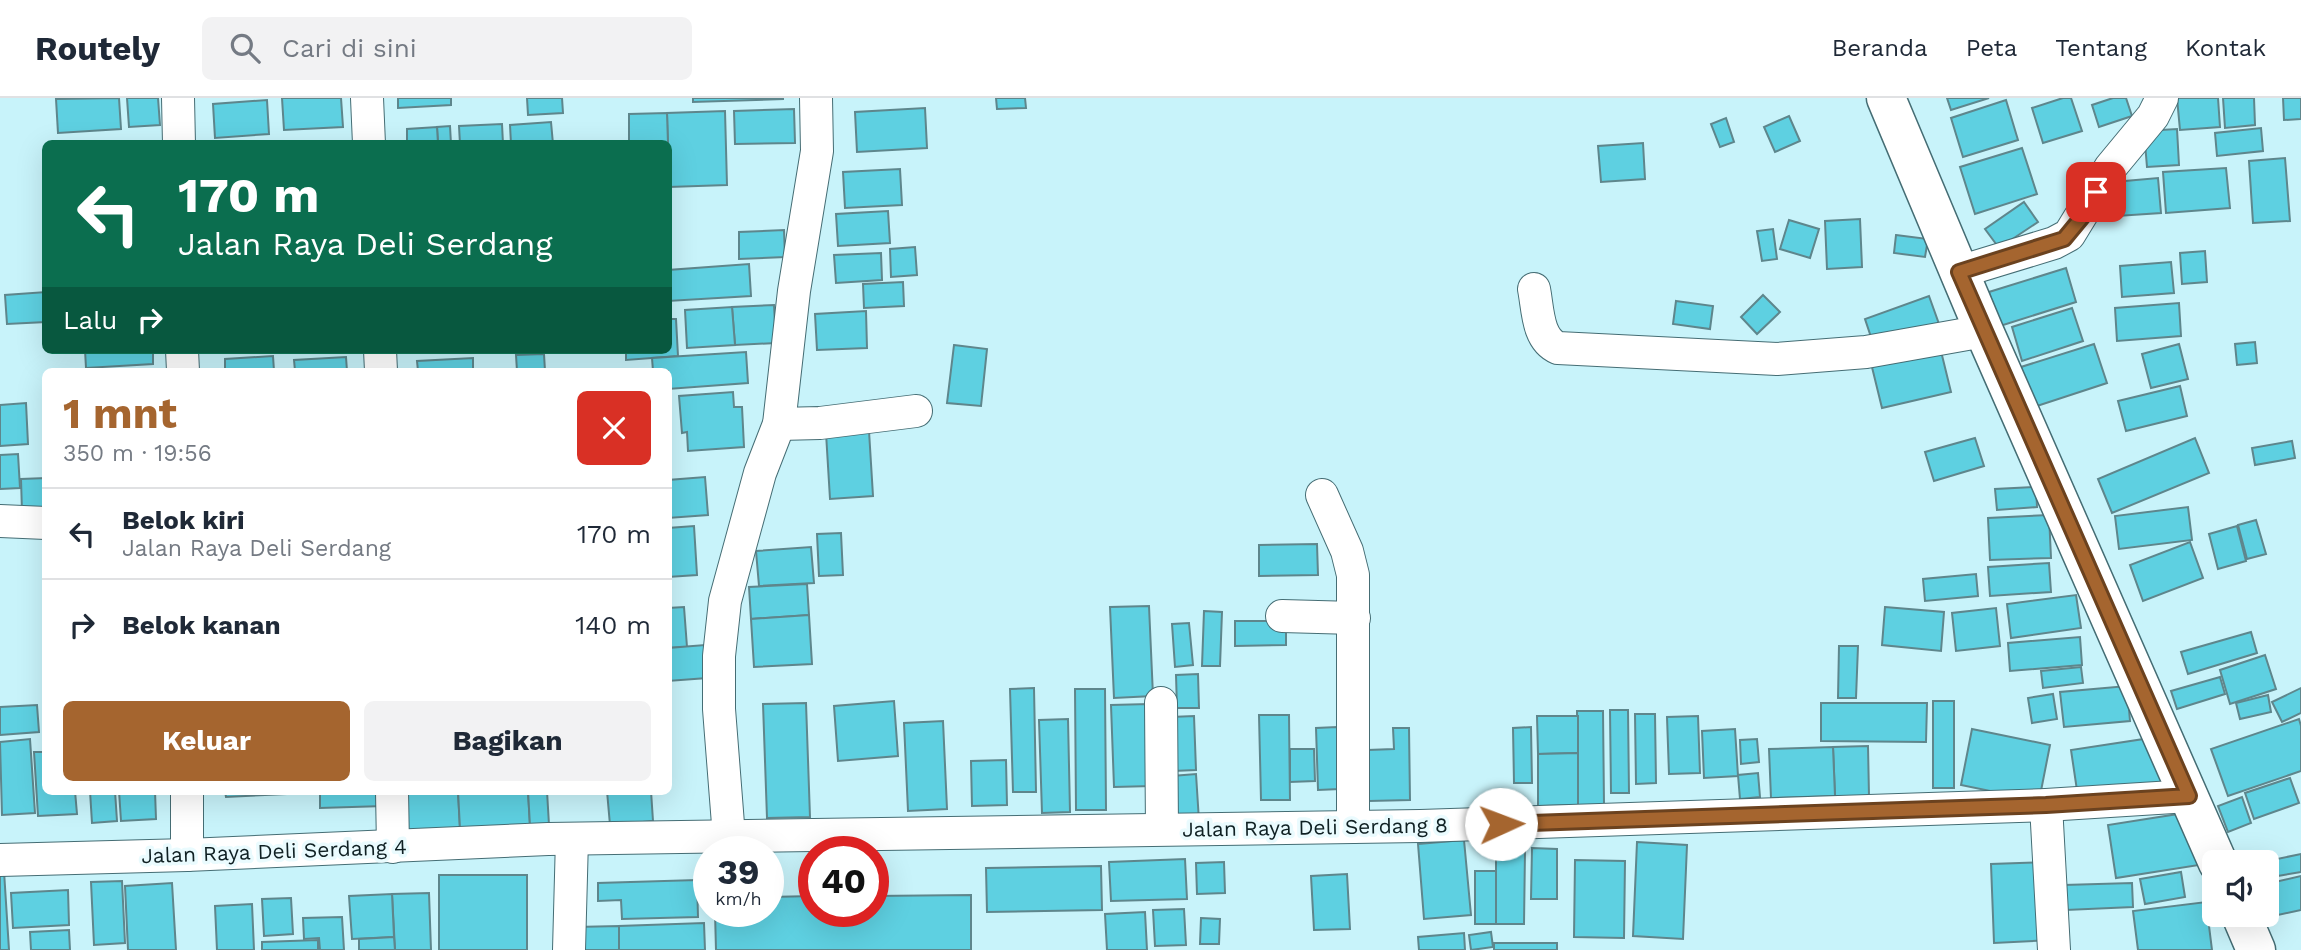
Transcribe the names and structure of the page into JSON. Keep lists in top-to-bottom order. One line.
{"streets":{"street":["Jalan Raya Deli Serdang 8","Jalan Raya Deli Serdang 4"]},"crossings":[["Jalan Raya Deli Serdang 8","Jalan Raya Deli Serdang 4"]],"page":{"header":"Routely","search":"Cari di sini","nav":["Beranda","Peta","Tentang","Kontak"],"turn":["170 m","Jalan Raya Deli Serdang"],"then":"Lalu","heading":["1 mnt","350 m · 19:56"],"list":[{"name":"Belok kiri","note":"Jalan Raya Deli Serdang","value":"170 m"},{"name":"Belok kanan","value":"140 m"}],"buttons":["Keluar","Bagikan"],"speed":"39 km/h","limit":"40"}}
